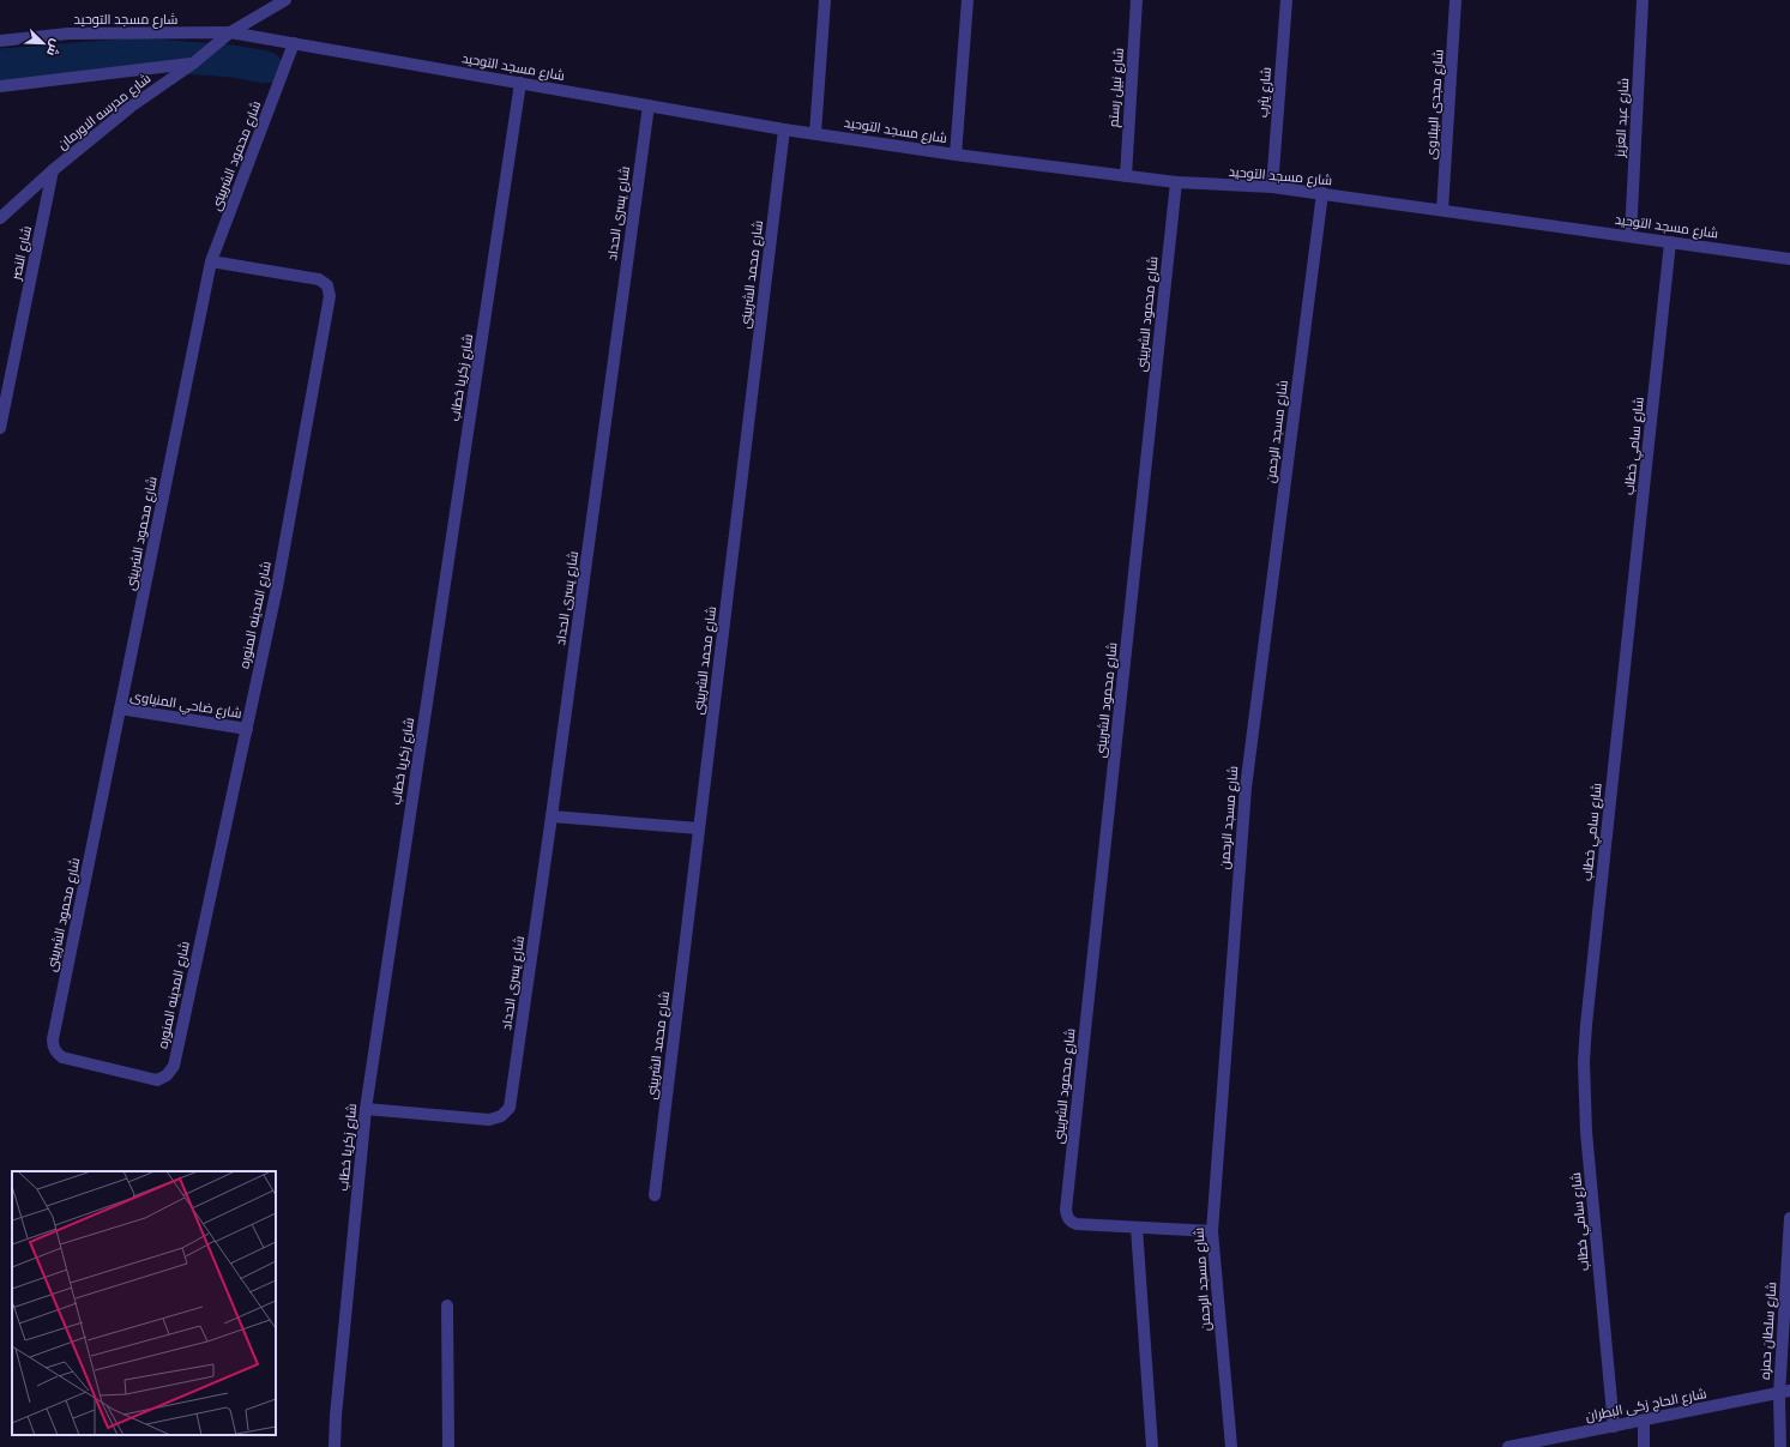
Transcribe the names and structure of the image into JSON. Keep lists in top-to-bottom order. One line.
{"streets":{"street":["شارع مسجد التوحيد","شارع نبيل رستم","شارع يثرب","شارع مجدى الببلاوى","شارع مدرسه الاورمان","شارع عبد العزيز","شارع محمود الشربينى","شارع يسرى الحداد","شارع النصر","شارع محمد الشربينى","شارع زكريا خطاب","شارع مسجد الرحمن","شارع سامي خطاب","شارع المدينه المنوره","شارع ضاحي المنياوى","شارع سلطان حمزه","شارع الحاج زكى البطران"]},"crossings":[["شارع مسجد التوحيد","شارع نبيل رستم"],["شارع مسجد التوحيد","شارع يثرب"],["شارع مسجد التوحيد","شارع مجدى الببلاوى"],["شارع مسجد التوحيد","شارع مدرسه الاورمان"],["شارع مسجد التوحيد","شارع عبد العزيز"],["شارع مسجد التوحيد","شارع محمود الشربينى"],["شارع مسجد التوحيد","شارع يسرى الحداد"],["شارع مسجد التوحيد","شارع محمد الشربينى"],["شارع مسجد التوحيد","شارع زكريا خطاب"],["شارع مسجد التوحيد","شارع مسجد الرحمن"],["شارع مسجد التوحيد","شارع سامي خطاب"],["شارع مدرسه الاورمان","شارع النصر"],["شارع محمود الشربينى","شارع المدينه المنوره"],["شارع محمود الشربينى","شارع ضاحي المنياوى"],["شارع يسرى الحداد","شارع زكريا خطاب"],["شارع سامي خطاب","شارع الحاج زكى البطران"],["شارع المدينه المنوره","شارع ضاحي المنياوى"],["شارع سلطان حمزه","شارع الحاج زكى البطران"]],"north":"bottom right"}
